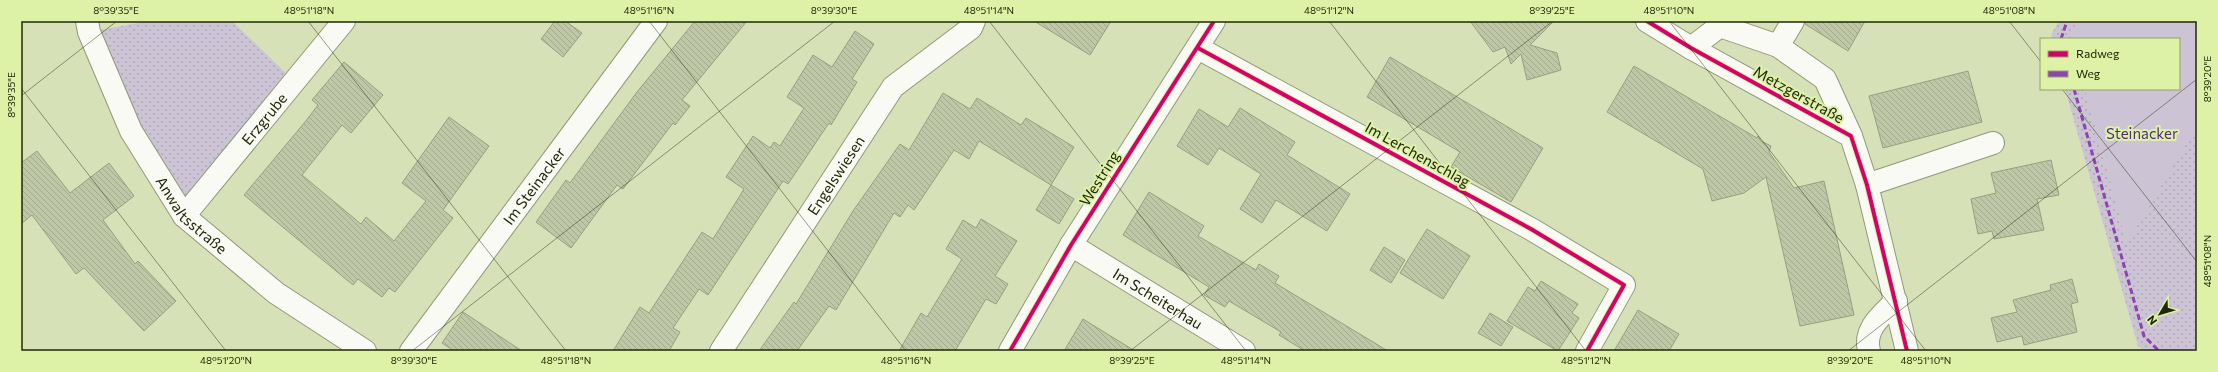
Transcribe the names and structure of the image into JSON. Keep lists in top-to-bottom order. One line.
{"streets":{"street":["Metzgerstraße","Erzgrube","Im Lerchenschlag","Engelswiesen","Westring","Im Steinacker","Anwaltsstraße","Im Scheiterhau"]},"crossings":[["Erzgrube","Anwaltsstraße"],["Im Lerchenschlag","Westring"],["Westring","Im Scheiterhau"]],"parks":["Steinacker"],"legend":["Radweg","Weg"],"north":"bottom left","coordinates":["8°39'35\"E","48°51'18\"N","48°51'16\"N","8°39'30\"E","48°51'14\"N","48°51'12\"N","8°39'25\"E","48°51'10\"N","48°51'08\"N","8°39'20\"E","48°51'20\"N"]}
